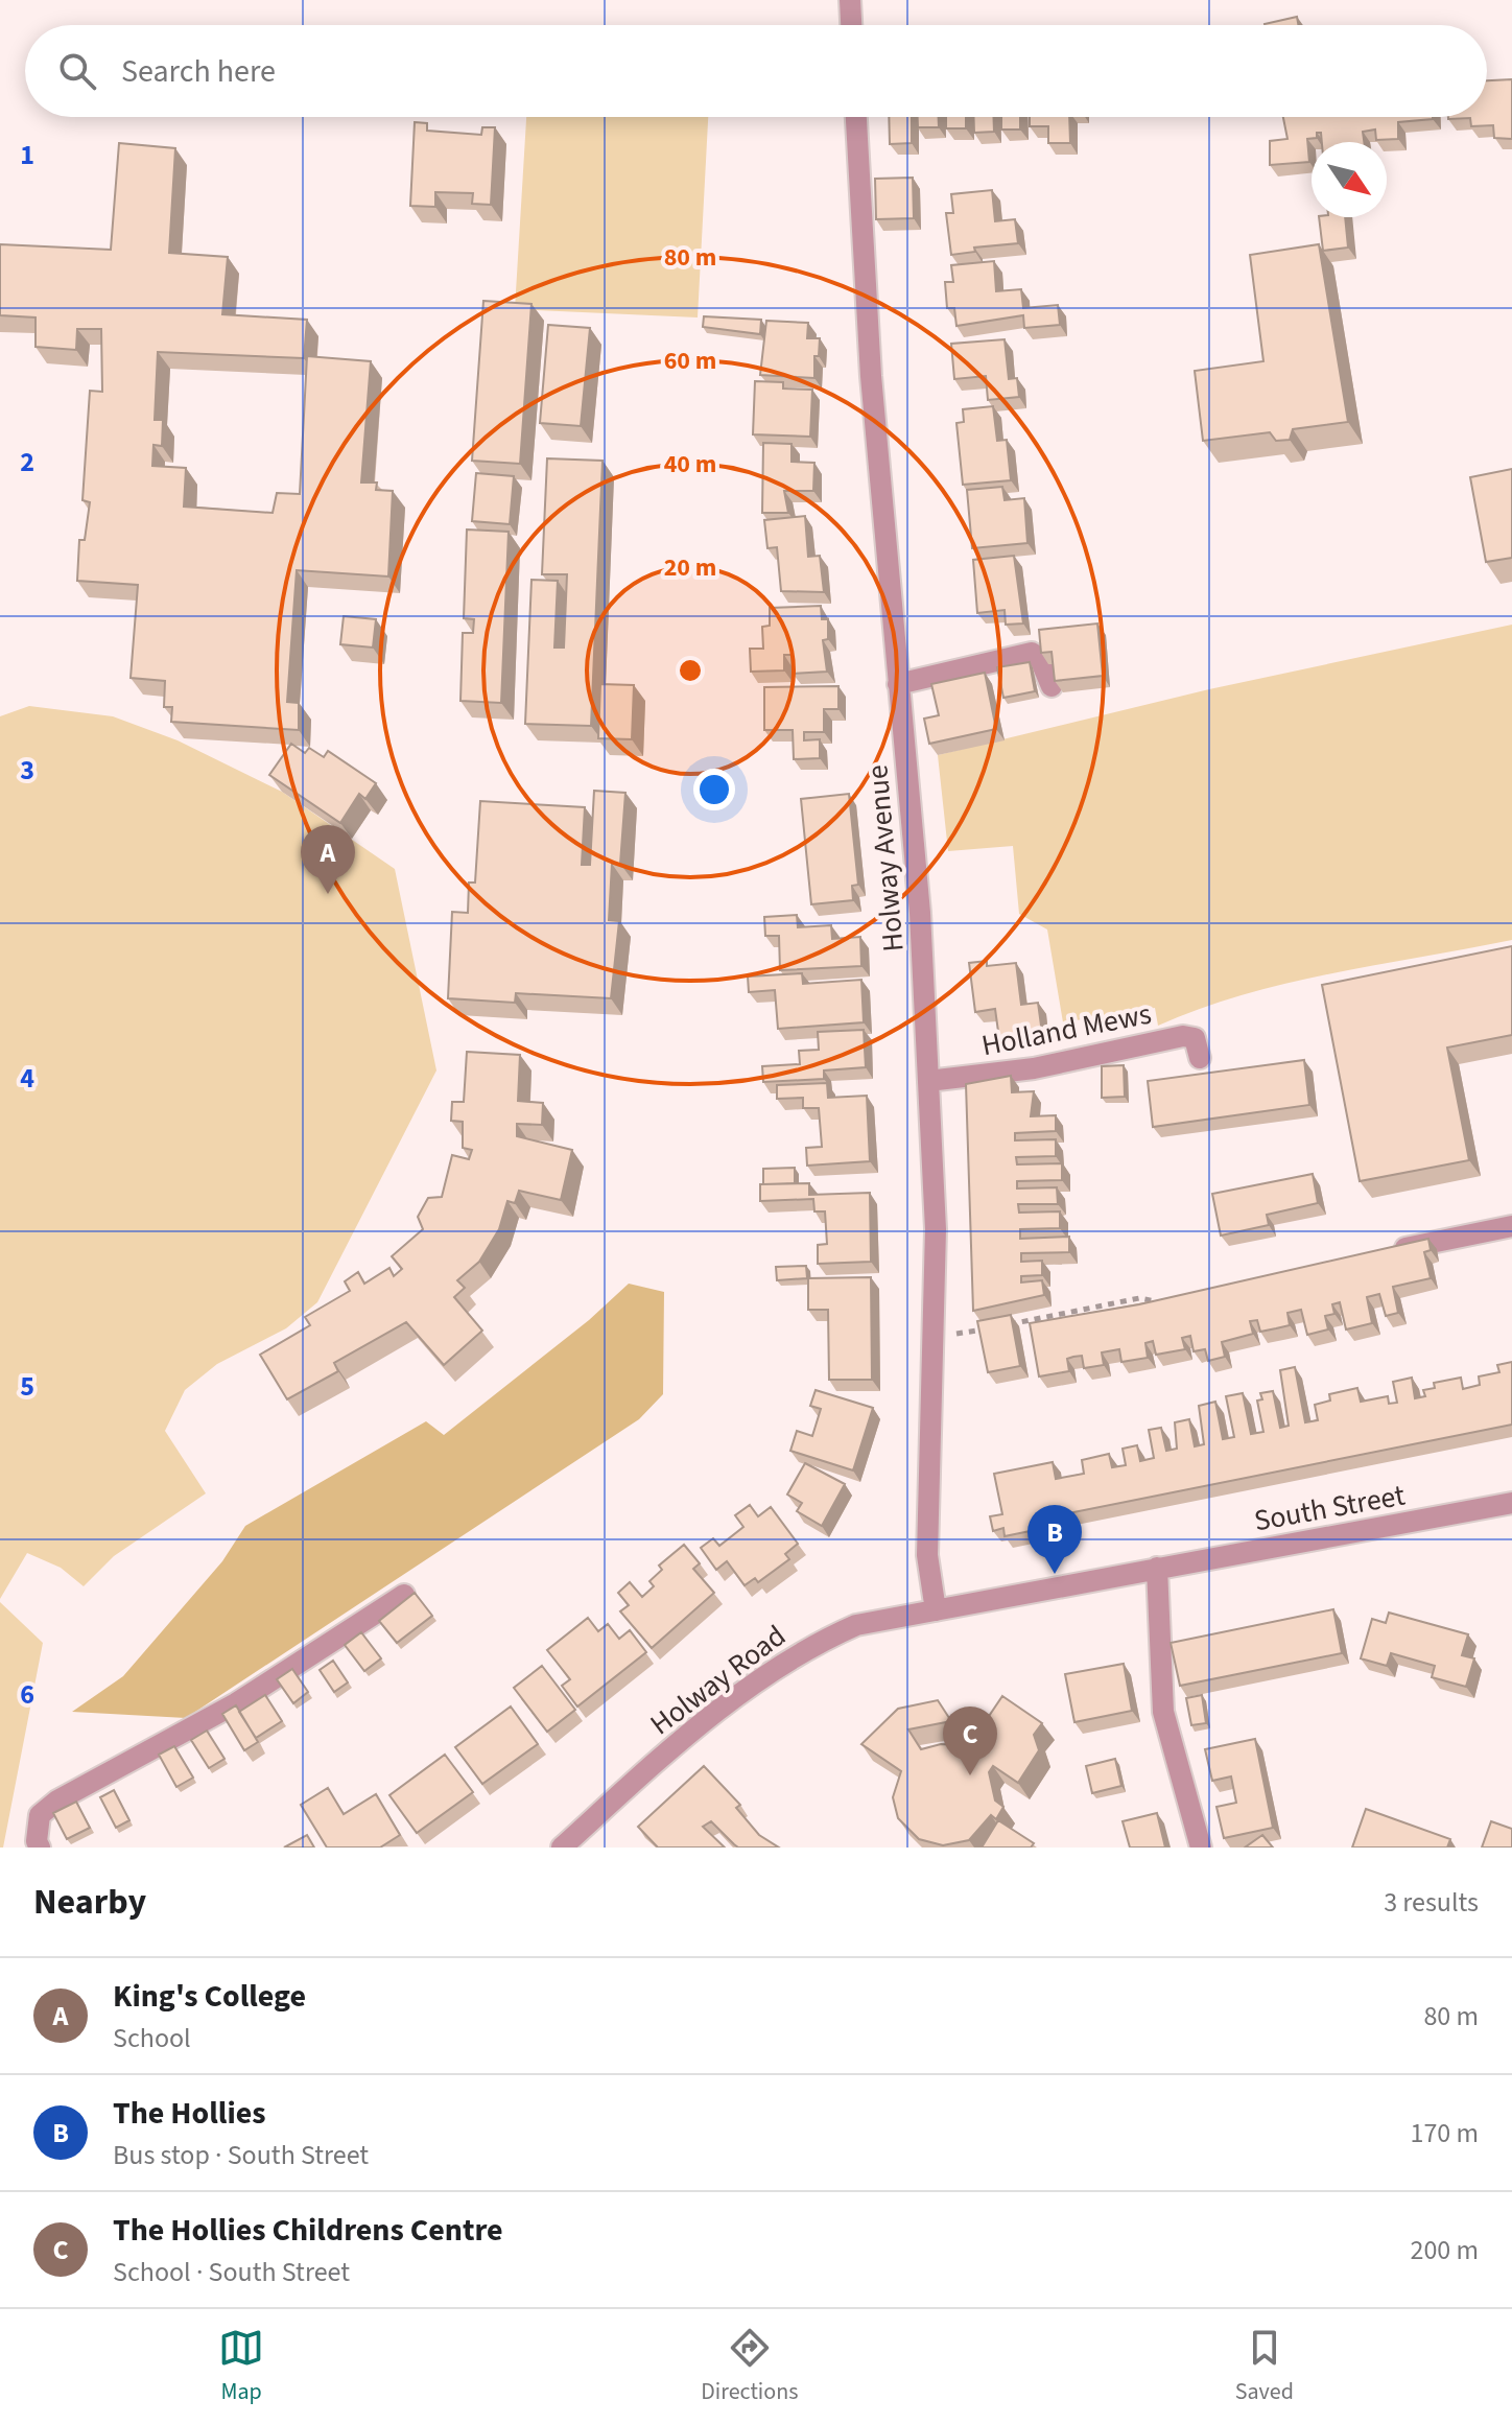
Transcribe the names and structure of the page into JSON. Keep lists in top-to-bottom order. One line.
{"streets":{"street":["Holway Avenue","Holland Mews","South Street","Holway Road"]},"crossings":[["Holway Avenue","Holland Mews"],["Holway Avenue","South Street"],["Holway Avenue","Holway Road"],["South Street","Holway Road"]],"north":"bottom right","page":{"search":"Search here","pins":["A","B","C"],"heading":["Nearby","3 results"],"list":[{"mark":"A","name":"King's College","note":"School","value":"80 m"},{"mark":"B","name":"The Hollies","note":"Bus stop · South Street","value":"170 m"},{"mark":"C","name":"The Hollies Childrens Centre","note":"School · South Street","value":"200 m"}],"nav":["Map","Directions","Saved"]},"grid":{"rows":["1","2","3","4","5","6"]},"rings":["80 m","60 m","40 m","20 m"]}
